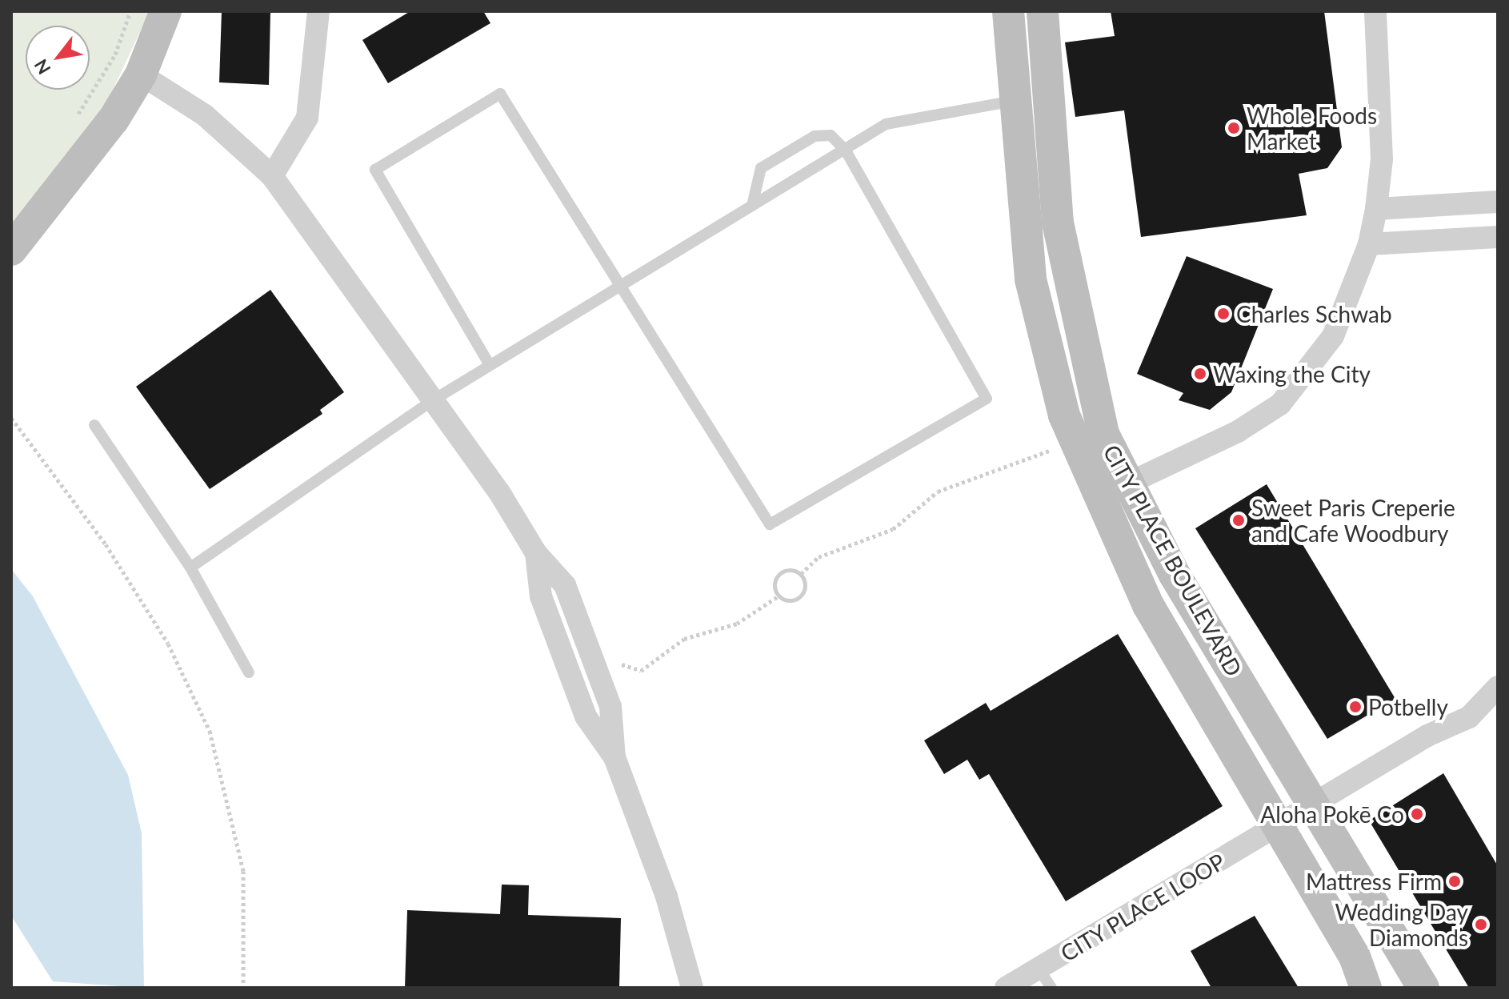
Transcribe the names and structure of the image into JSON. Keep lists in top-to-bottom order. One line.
{"streets":{"street":["CITY PLACE BOULEVARD","CITY PLACE LOOP"]},"crossings":[["CITY PLACE BOULEVARD","CITY PLACE LOOP"]],"places":["Whole Foods Market","Charles Schwab","Waxing the City","Sweet Paris Creperie and Cafe Woodbury","Potbelly","Aloha Pokē Co","Mattress Firm","Wedding Day Diamonds"],"north":"bottom left"}
